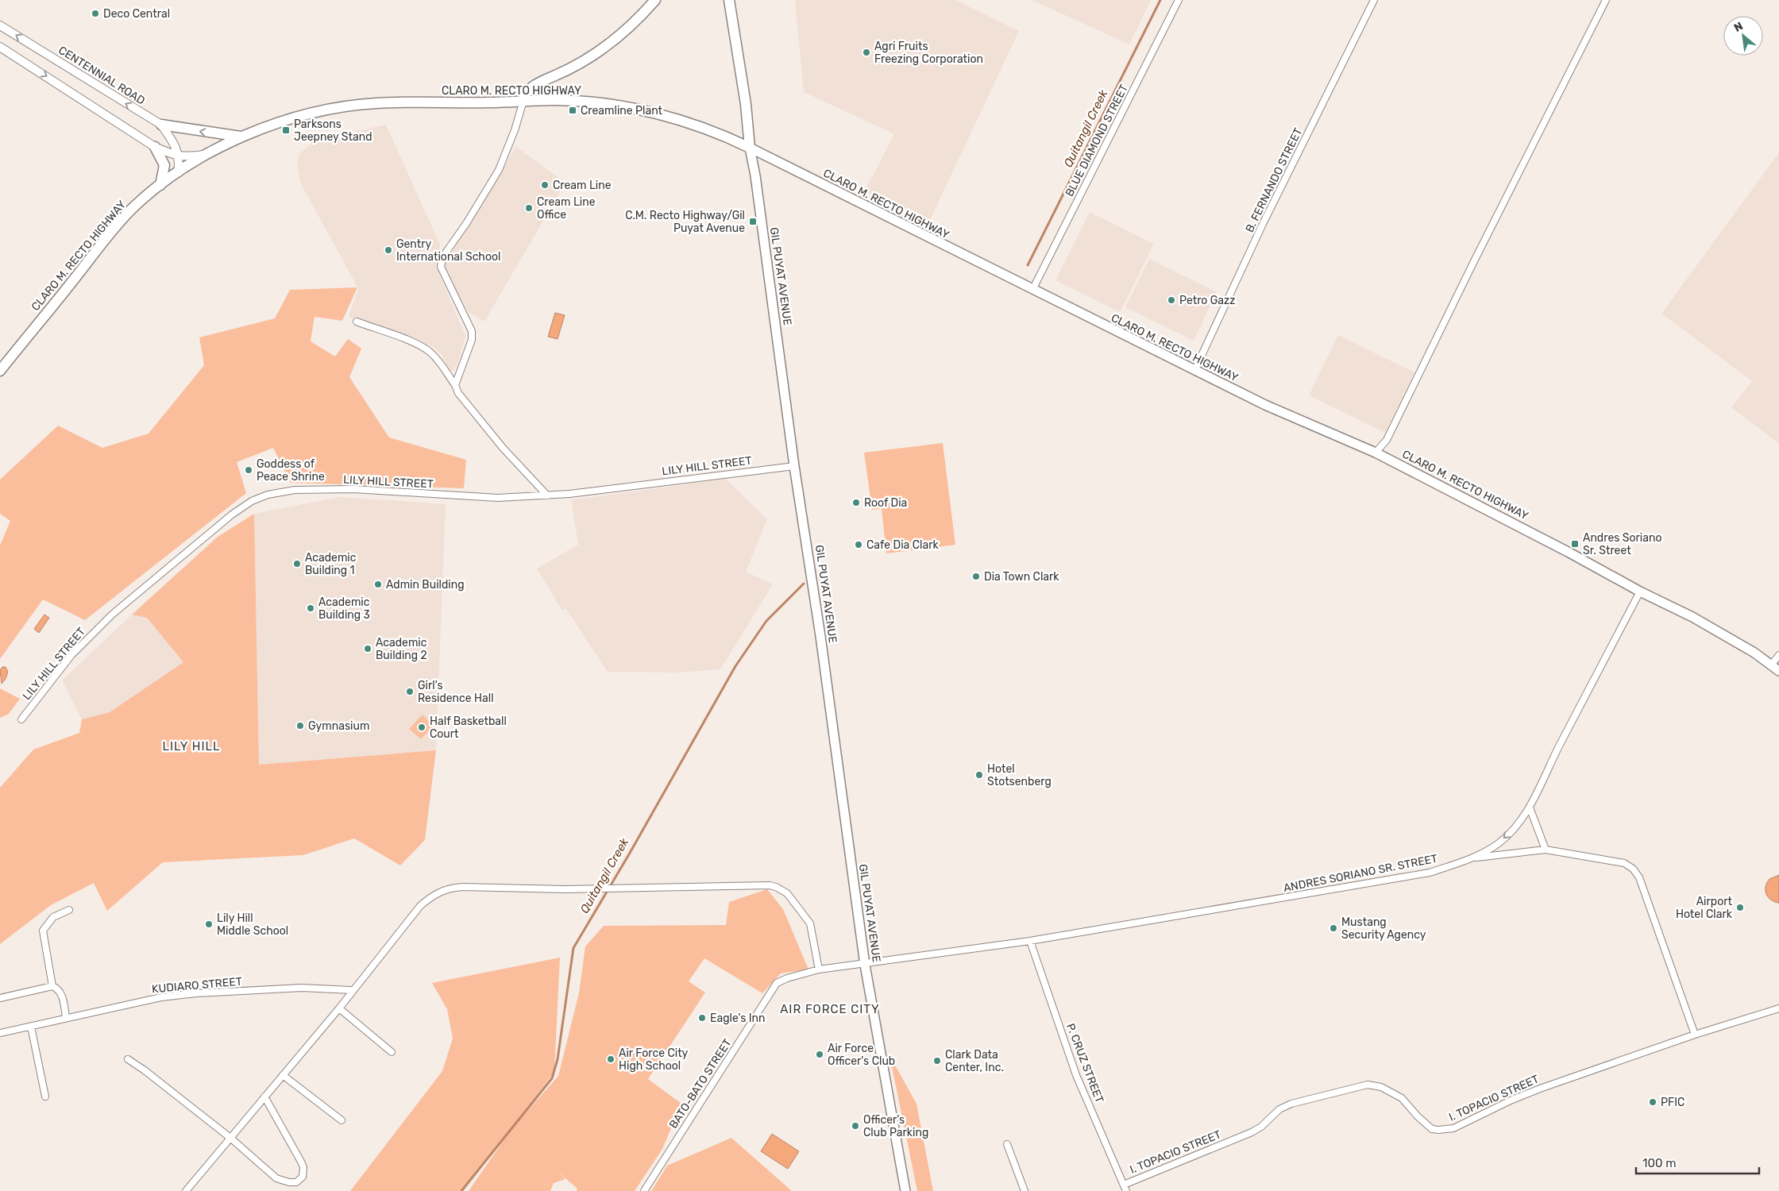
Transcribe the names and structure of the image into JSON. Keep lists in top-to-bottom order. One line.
{"streets":{"main road":["CLARO M. RECTO HIGHWAY","GIL PUYAT AVENUE"],"street":["CENTENNIAL ROAD","BLUE DIAMOND STREET","B. FERNANDO STREET","LILY HILL STREET","ANDRES SORIANO SR. STREET","KUDIARO STREET","P. CRUZ STREET","BATO-BATO STREET","I. TOPACIO STREET"]},"crossings":[["CENTENNIAL ROAD","CLARO M. RECTO HIGHWAY"],["CLARO M. RECTO HIGHWAY","BLUE DIAMOND STREET"],["CLARO M. RECTO HIGHWAY","B. FERNANDO STREET"],["CLARO M. RECTO HIGHWAY","GIL PUYAT AVENUE"],["CLARO M. RECTO HIGHWAY","ANDRES SORIANO SR. STREET"],["GIL PUYAT AVENUE","LILY HILL STREET"],["GIL PUYAT AVENUE","ANDRES SORIANO SR. STREET"],["GIL PUYAT AVENUE","BATO-BATO STREET"],["ANDRES SORIANO SR. STREET","P. CRUZ STREET"],["ANDRES SORIANO SR. STREET","BATO-BATO STREET"],["P. CRUZ STREET","I. TOPACIO STREET"]],"districts":["LILY HILL","AIR FORCE CITY"],"water":["Quitangil Creek"],"places":{"other":["Deco Central","Agri Fruits Freezing Corporation","Cream Line","Cream Line Office","Gentry International School","Petro Gazz","Goddess of Peace Shrine","Roof Dia","Cafe Dia Clark","Academic Building 1","Dia Town Clark","Admin Building","Academic Building 3","Academic Building 2","Girl's Residence Hall","Gymnasium","Half Basketball Court","Hotel Stotsenberg","Airport Hotel Clark","Lily Hill Middle School","Mustang Security Agency","Eagle's Inn","Air Force Officer's Club","Air Force City High School","Clark Data Center, Inc.","PFIC","Officer's Club Parking"],"transit":["Creamline Plant","Parksons Jeepney Stand","C.M. Recto Highway/Gil Puyat Avenue","Andres Soriano Sr. Street"]},"scale_bar":"100 m","north":"top left"}
